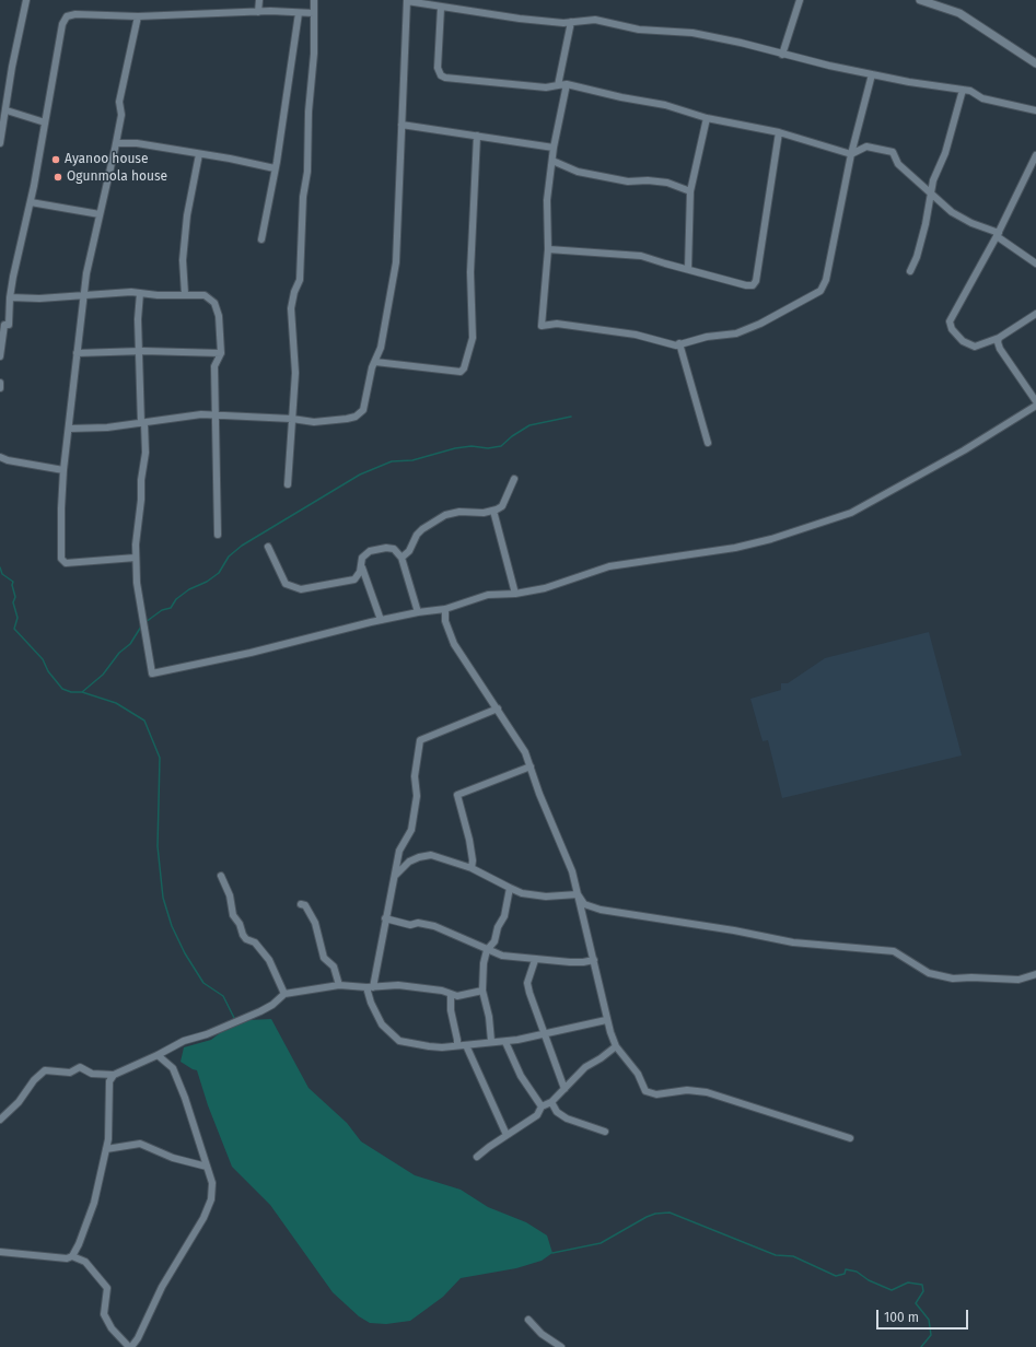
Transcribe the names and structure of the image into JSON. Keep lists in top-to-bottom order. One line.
{"places":["Ayanoo house","Ogunmola house"],"scale_bar":"100 m"}
